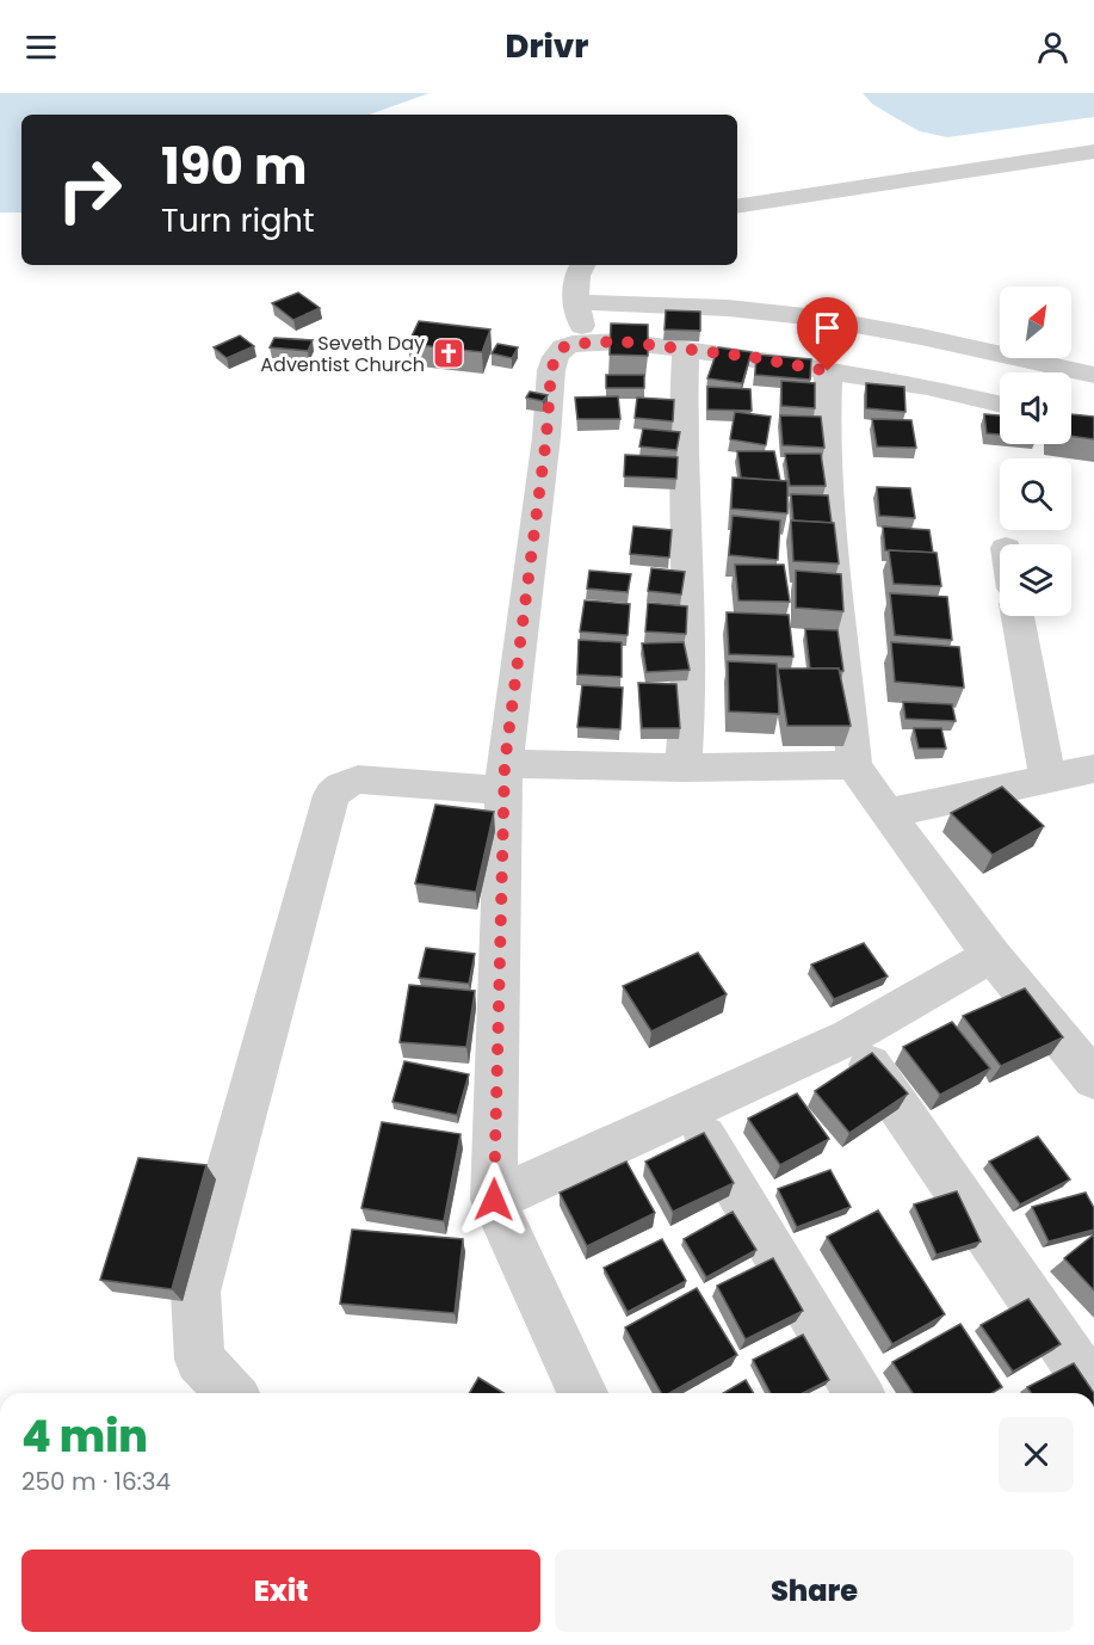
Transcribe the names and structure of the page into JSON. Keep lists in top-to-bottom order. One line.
{"places":{"church":["Seveth Day Adventist Church"]},"north":"top right","page":{"header":"Drivr","turn":["190 m","Turn right"],"heading":["4 min","250 m · 16:34"],"buttons":["Exit","Share"]}}
